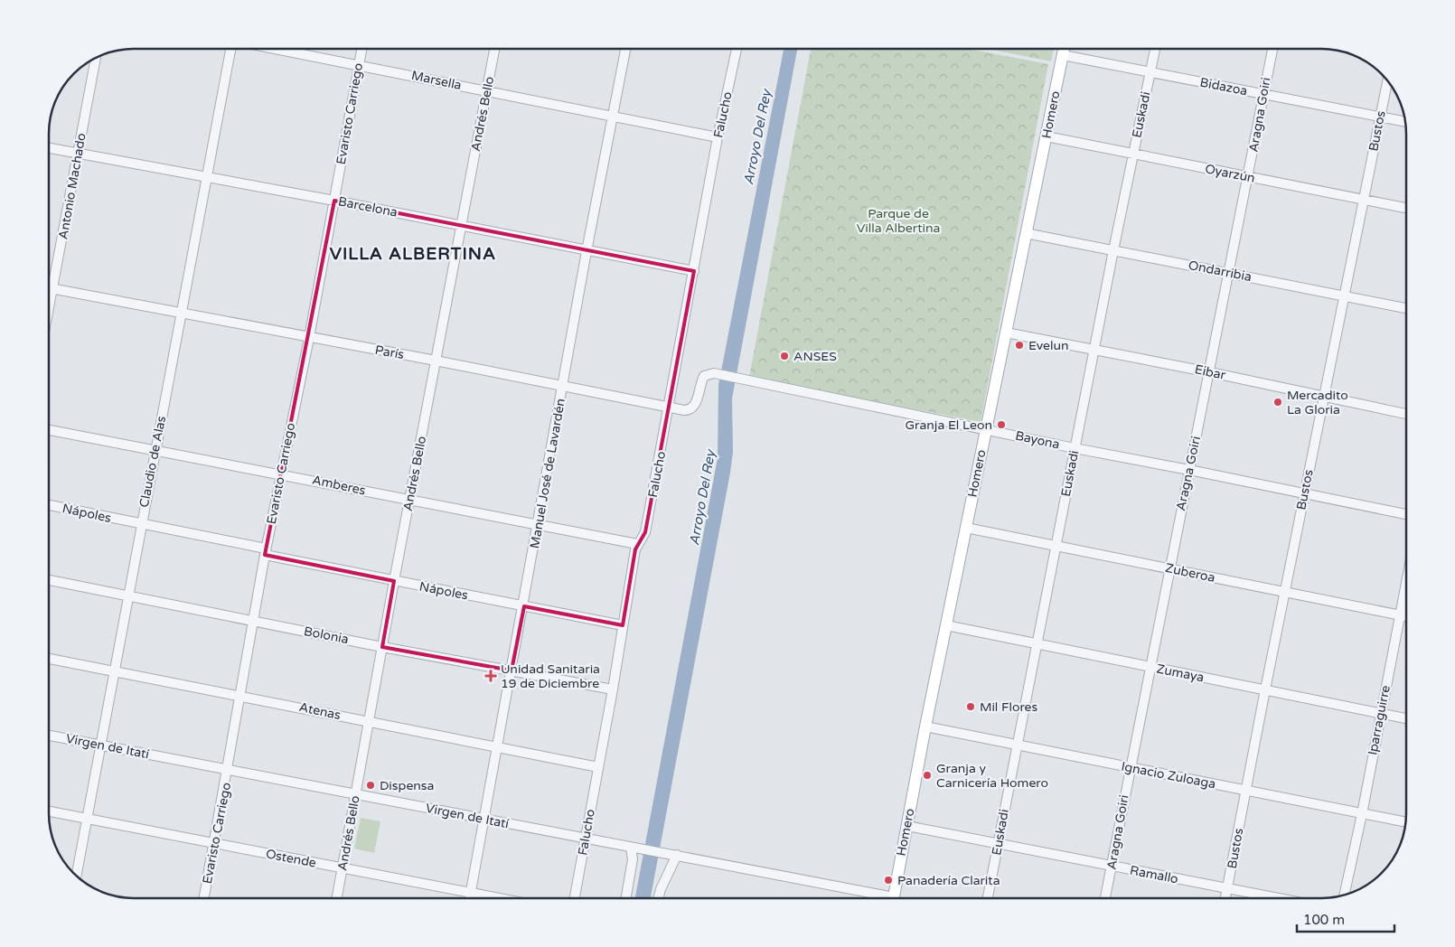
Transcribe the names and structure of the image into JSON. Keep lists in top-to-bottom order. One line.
{"streets":{"main road":["Homero"],"street":["Marsella","Bidazoa","Evaristo Carriego","Andrés Bello","Falucho","Euskadi","Aragna Goiri","Bustos","Oyarzún","Antonio Machado","Barcelona","Ondarribia","París","Eibar","Bayona","Claudio de Alas","Manuel José de Lavardén","Amberes","Nápoles","Zuberoa","Bolonia","Zumaya","Atenas","Iparraguirre","Virgen de Itatí","Ignacio Zuloaga","Ostende","Ramallo"]},"crossings":[["Marsella","Evaristo Carriego"],["Marsella","Andrés Bello"],["Marsella","Falucho"],["Marsella","Manuel José de Lavardén"],["Bidazoa","Homero"],["Bidazoa","Euskadi"],["Bidazoa","Aragna Goiri"],["Bidazoa","Bustos"],["Evaristo Carriego","Barcelona"],["Evaristo Carriego","París"],["Evaristo Carriego","Amberes"],["Evaristo Carriego","Nápoles"],["Evaristo Carriego","Bolonia"],["Evaristo Carriego","Atenas"],["Evaristo Carriego","Virgen de Itatí"],["Evaristo Carriego","Ostende"],["Andrés Bello","Barcelona"],["Andrés Bello","París"],["Andrés Bello","Amberes"],["Andrés Bello","Nápoles"],["Andrés Bello","Bolonia"],["Andrés Bello","Atenas"],["Andrés Bello","Virgen de Itatí"],["Andrés Bello","Ostende"],["Falucho","Barcelona"],["Falucho","París"],["Falucho","Amberes"],["Falucho","Nápoles"],["Falucho","Bolonia"],["Falucho","Atenas"],["Falucho","Virgen de Itatí"],["Homero","Oyarzún"],["Homero","Ondarribia"],["Homero","Eibar"],["Homero","Bayona"],["Homero","Zuberoa"],["Homero","Zumaya"],["Homero","Ignacio Zuloaga"],["Homero","Ramallo"],["Euskadi","Oyarzún"],["Euskadi","Ondarribia"],["Euskadi","Eibar"],["Euskadi","Bayona"],["Euskadi","Zuberoa"],["Euskadi","Zumaya"],["Euskadi","Ignacio Zuloaga"],["Euskadi","Ramallo"],["Aragna Goiri","Oyarzún"],["Aragna Goiri","Ondarribia"],["Aragna Goiri","Eibar"],["Aragna Goiri","Bayona"],["Aragna Goiri","Zuberoa"],["Aragna Goiri","Zumaya"],["Aragna Goiri","Ignacio Zuloaga"],["Aragna Goiri","Ramallo"],["Bustos","Oyarzún"],["Bustos","Ondarribia"],["Bustos","Eibar"],["Bustos","Bayona"],["Bustos","Zuberoa"],["Bustos","Zumaya"],["Bustos","Ignacio Zuloaga"],["Bustos","Ramallo"],["Antonio Machado","Barcelona"],["Antonio Machado","París"],["Barcelona","Claudio de Alas"],["Barcelona","Manuel José de Lavardén"],["París","Bayona"],["París","Claudio de Alas"],["París","Manuel José de Lavardén"],["Claudio de Alas","Amberes"],["Claudio de Alas","Nápoles"],["Claudio de Alas","Bolonia"],["Claudio de Alas","Atenas"],["Claudio de Alas","Virgen de Itatí"],["Claudio de Alas","Ostende"],["Manuel José de Lavardén","Amberes"],["Manuel José de Lavardén","Nápoles"],["Manuel José de Lavardén","Bolonia"],["Manuel José de Lavardén","Atenas"],["Manuel José de Lavardén","Virgen de Itatí"],["Manuel José de Lavardén","Ostende"],["Zuberoa","Iparraguirre"],["Zumaya","Iparraguirre"],["Iparraguirre","Ignacio Zuloaga"]],"districts":["VILLA ALBERTINA"],"water":["Arroyo Del Rey"],"parks":["Parque de Villa Albertina"],"places":{"other":["Evelun","ANSES","Mercadito La Gloria","Granja El Leon","Mil Flores","Granja y Carnicería Homero","Dispensa","Panadería Clarita"],"health":["Unidad Sanitaria 19 de Diciembre"]},"scale_bar":"100 m"}
